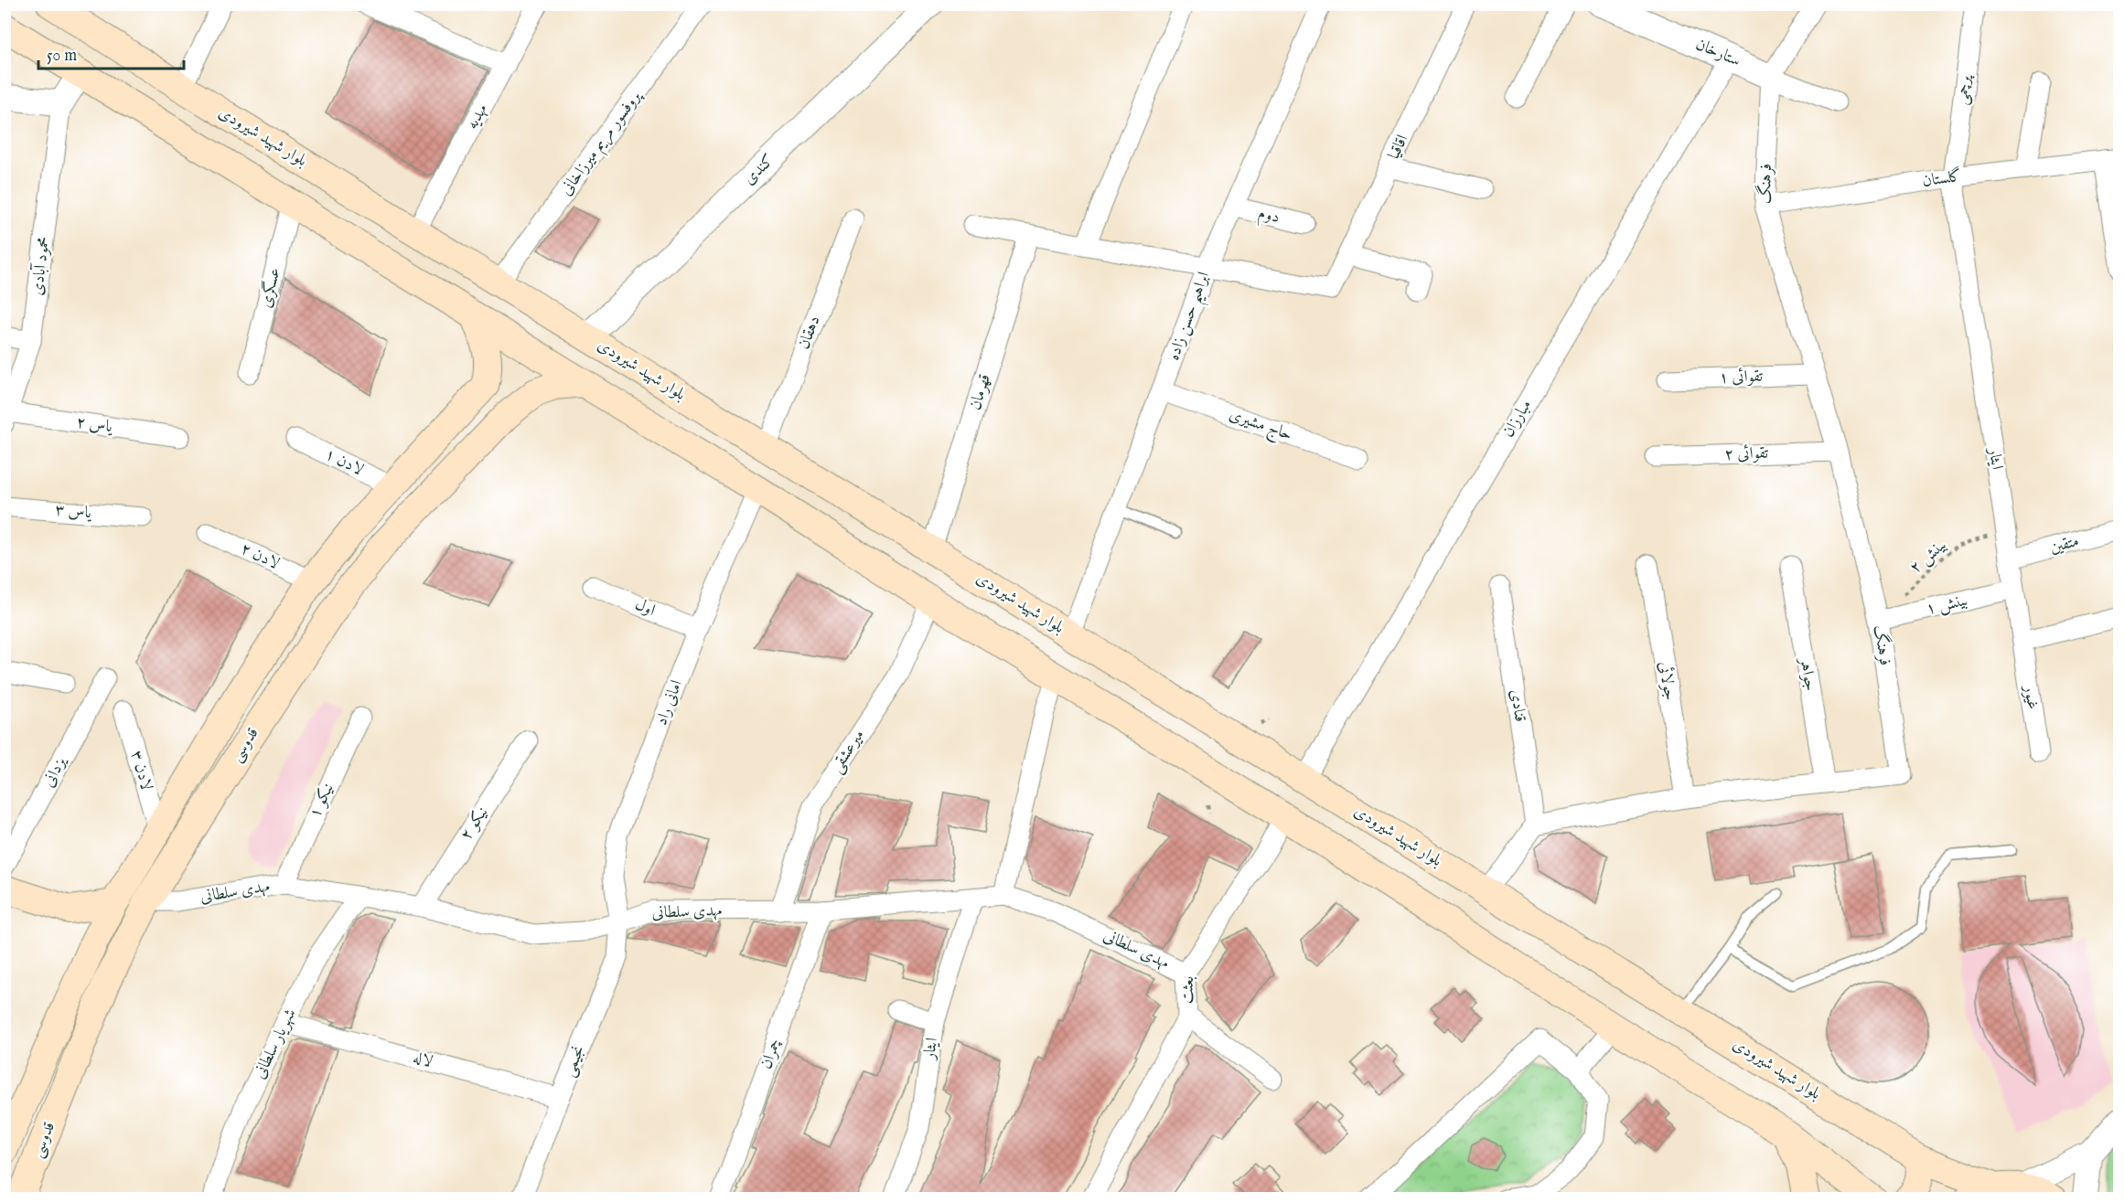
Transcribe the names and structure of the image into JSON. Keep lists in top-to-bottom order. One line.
{"streets":{"main road":["بلوار شهید شیرودی","قدوسی"],"street":["ستارخان","پرچمی","مهدیه","پروفسور مریم میرزاخانی","اقاقیا","کندی","گلستان","فرهنگ","دوم","محمود آبادی","عسگری","ابراهیم حسن زاده","دهقان","تقوائی ۱","قهرمان","مبارزان","یاس ۲","حاج مشیری","تقوائی ۲","ایثار","لادن ۱","یاس ۳","متقین","لادن ۲","بینش ۱","اول","جواهر","جولائی","غیور","امانی راد","قنادی","میرعشقی","لادن ۳","یزدانی","نیکو ۱","نیکو ۲","مهدی سلطانی","بعثت","شهریار سلطانی","چمران","لاله","نجیمی"],"path":["بینش ۲"]},"crossings":[["ستارخان","فرهنگ"],["ستارخان","مبارزان"],["پرچمی","گلستان"],["پرچمی","ایثار"],["مهدیه","بلوار شهید شیرودی"],["بلوار شهید شیرودی","پروفسور مریم میرزاخانی"],["بلوار شهید شیرودی","کندی"],["بلوار شهید شیرودی","ابراهیم حسن زاده"],["بلوار شهید شیرودی","دهقان"],["بلوار شهید شیرودی","قهرمان"],["بلوار شهید شیرودی","مبارزان"],["اقاقیا","ابراهیم حسن زاده"],["گلستان","فرهنگ"],["گلستان","ایثار"],["فرهنگ","تقوائی ۱"],["فرهنگ","تقوائی ۲"],["فرهنگ","بینش ۲"],["فرهنگ","بینش ۱"],["فرهنگ","جواهر"],["فرهنگ","جولائی"],["فرهنگ","قنادی"],["دوم","ابراهیم حسن زاده"],["محمود آبادی","یاس ۲"],["ابراهیم حسن زاده","حاج مشیری"],["ایثار","متقین"],["ایثار","بینش ۲"],["ایثار","بینش ۱"],["ایثار","غیور"],["ایثار","مهدی سلطانی"],["لادن ۱","قدوسی"],["لادن ۲","قدوسی"],["بینش ۲","بینش ۱"],["اول","امانی راد"],["امانی راد","مهدی سلطانی"],["امانی راد","نجیمی"],["قدوسی","لادن ۳"],["قدوسی","مهدی سلطانی"],["میرعشقی","مهدی سلطانی"],["نیکو ۱","مهدی سلطانی"],["نیکو ۲","مهدی سلطانی"],["مهدی سلطانی","بعثت"],["مهدی سلطانی","شهریار سلطانی"],["مهدی سلطانی","چمران"],["مهدی سلطانی","نجیمی"],["شهریار سلطانی","لاله"],["لاله","نجیمی"]],"scale_bar":"50 m"}
